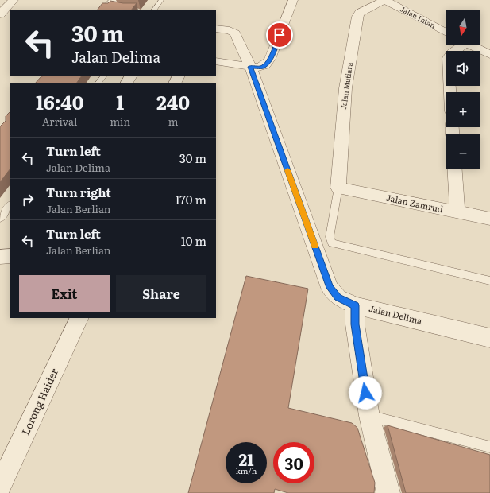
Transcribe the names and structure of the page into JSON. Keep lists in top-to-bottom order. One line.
{"streets":{"street":["Jalan Intan","Jalan Mutiara","Jalan Zamrud","Jalan Delima","Lorong Haider"]},"crossings":[["Jalan Intan","Jalan Mutiara"],["Jalan Mutiara","Jalan Zamrud"]],"north":"bottom","page":{"map_buttons":["+","−"],"turn":["30 m","Jalan Delima"],"eta":["16:40","Arrival","1","min","240","m"],"list":[{"name":"Turn left","note":"Jalan Delima","value":"30 m"},{"name":"Turn right","note":"Jalan Berlian","value":"170 m"},{"name":"Turn left","note":"Jalan Berlian","value":"10 m"}],"buttons":["Exit","Share"],"speed":"21 km/h","limit":"30"}}
